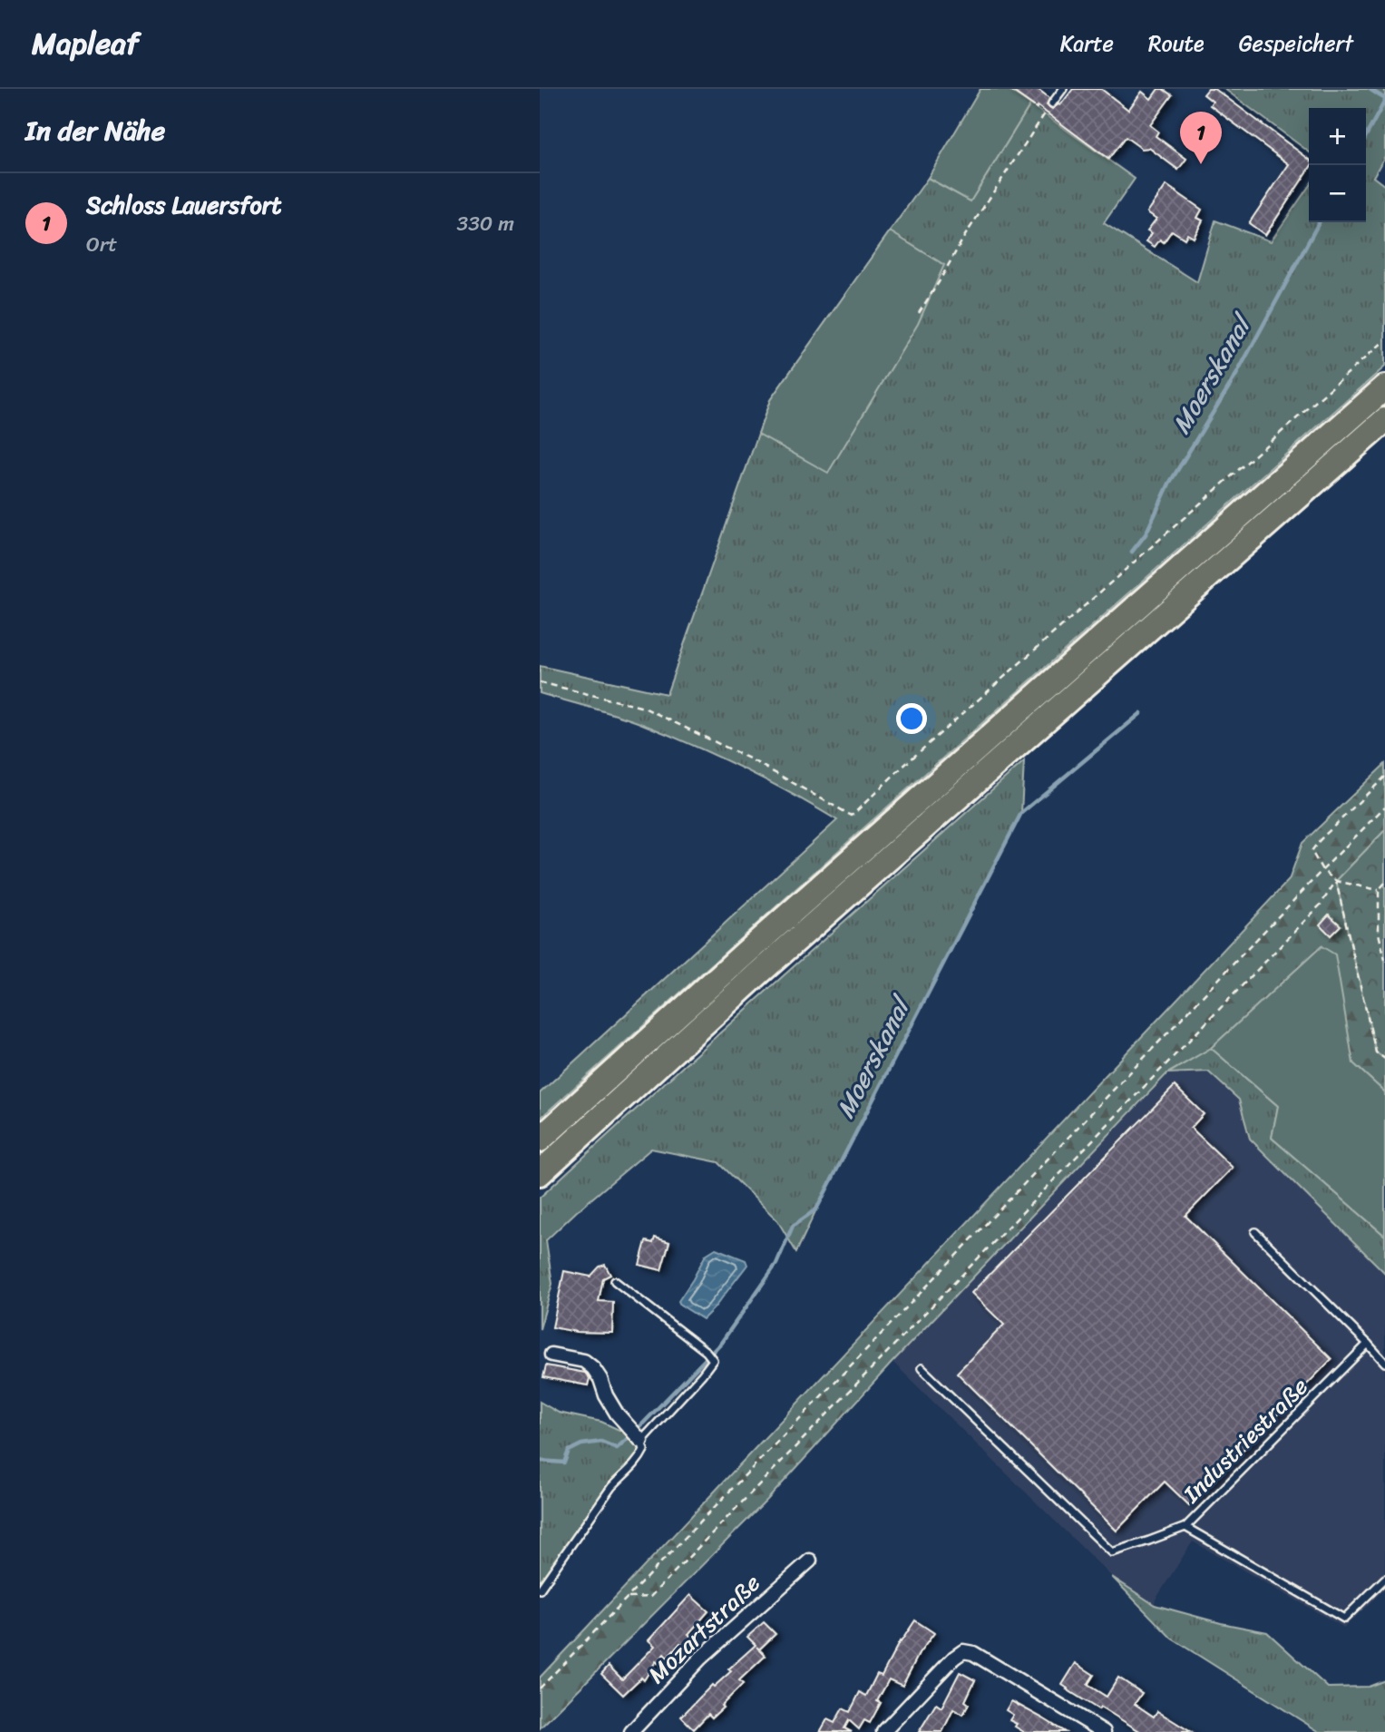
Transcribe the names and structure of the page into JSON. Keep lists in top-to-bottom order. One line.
{"streets":{"street":["Mozartstraße"],"lane":["Industriestraße"]},"water":["Moerskanal"],"page":{"header":"Mapleaf","nav":["Karte","Route","Gespeichert"],"heading":"In der Nähe","map_buttons":["+","−"],"pins":"1","list":[{"mark":"1","name":"Schloss Lauersfort","note":"Ort","value":"330 m"}]}}
